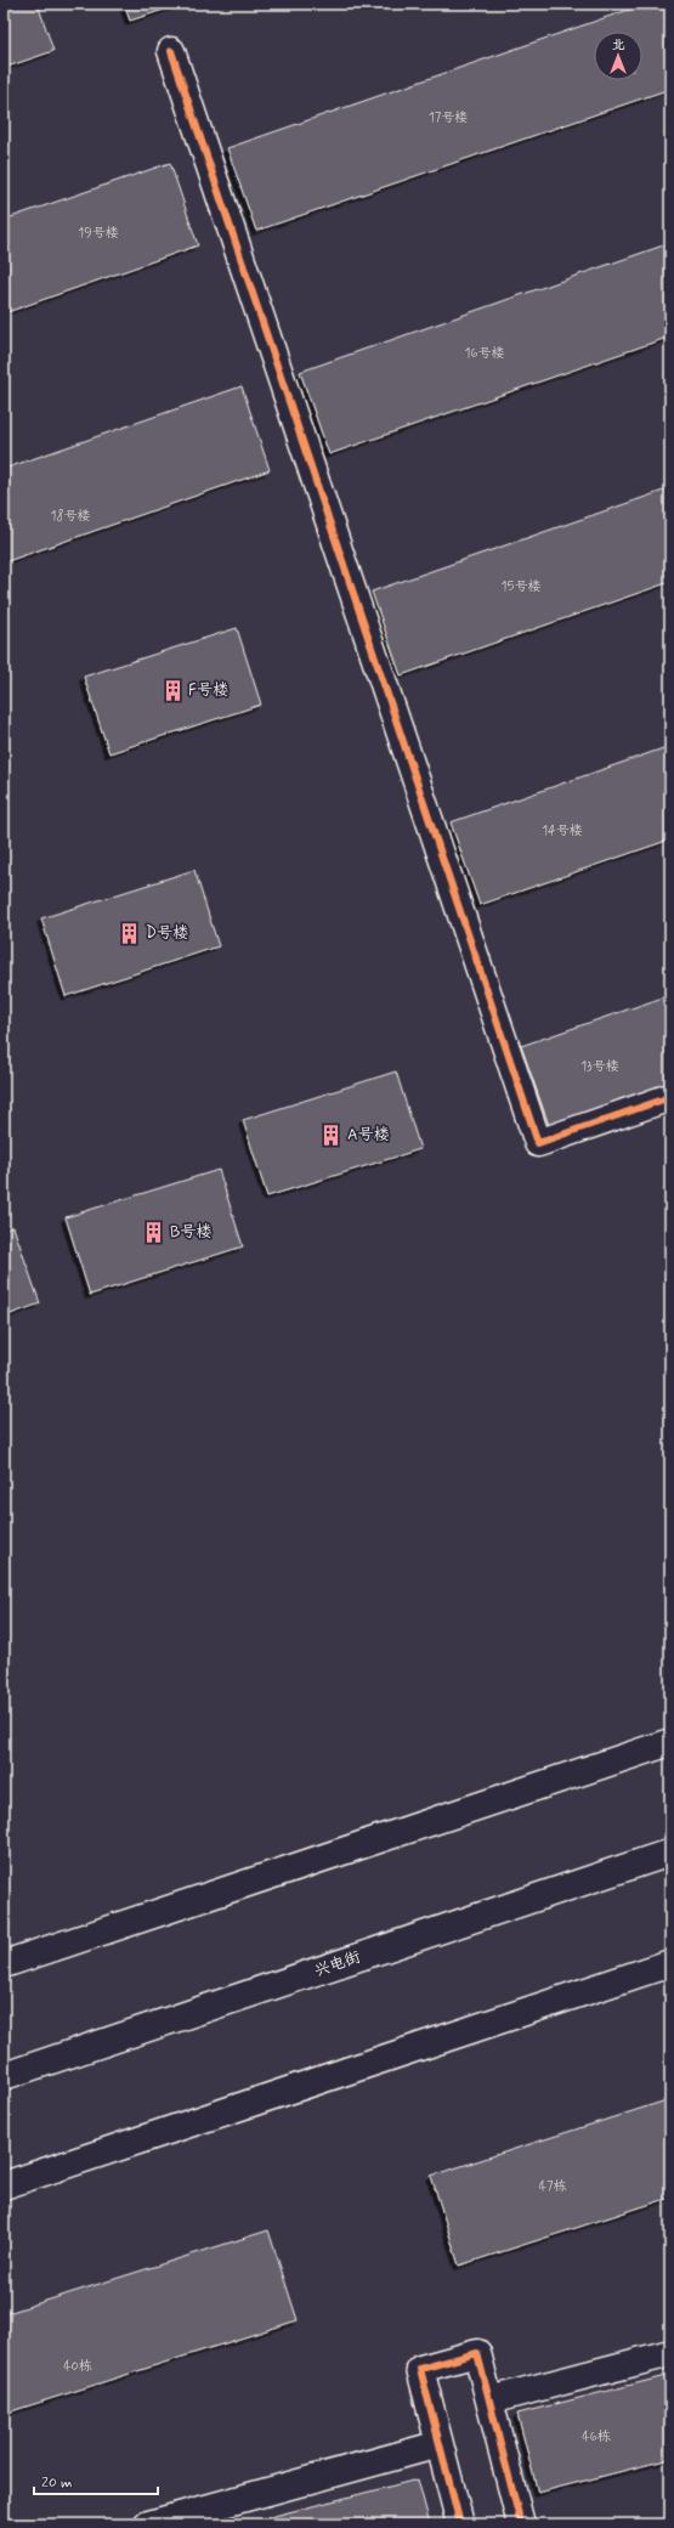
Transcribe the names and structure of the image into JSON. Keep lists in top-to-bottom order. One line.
{"streets":{"street":["兴电街"]},"places":{"building":["F号楼","D号楼","A号楼","B号楼"]},"house_numbers":["17号楼","19号楼","16号楼","18号楼","15号楼","14号楼","13号楼","47栋","40栋","46栋"],"scale_bar":"20 m","north":"top"}
